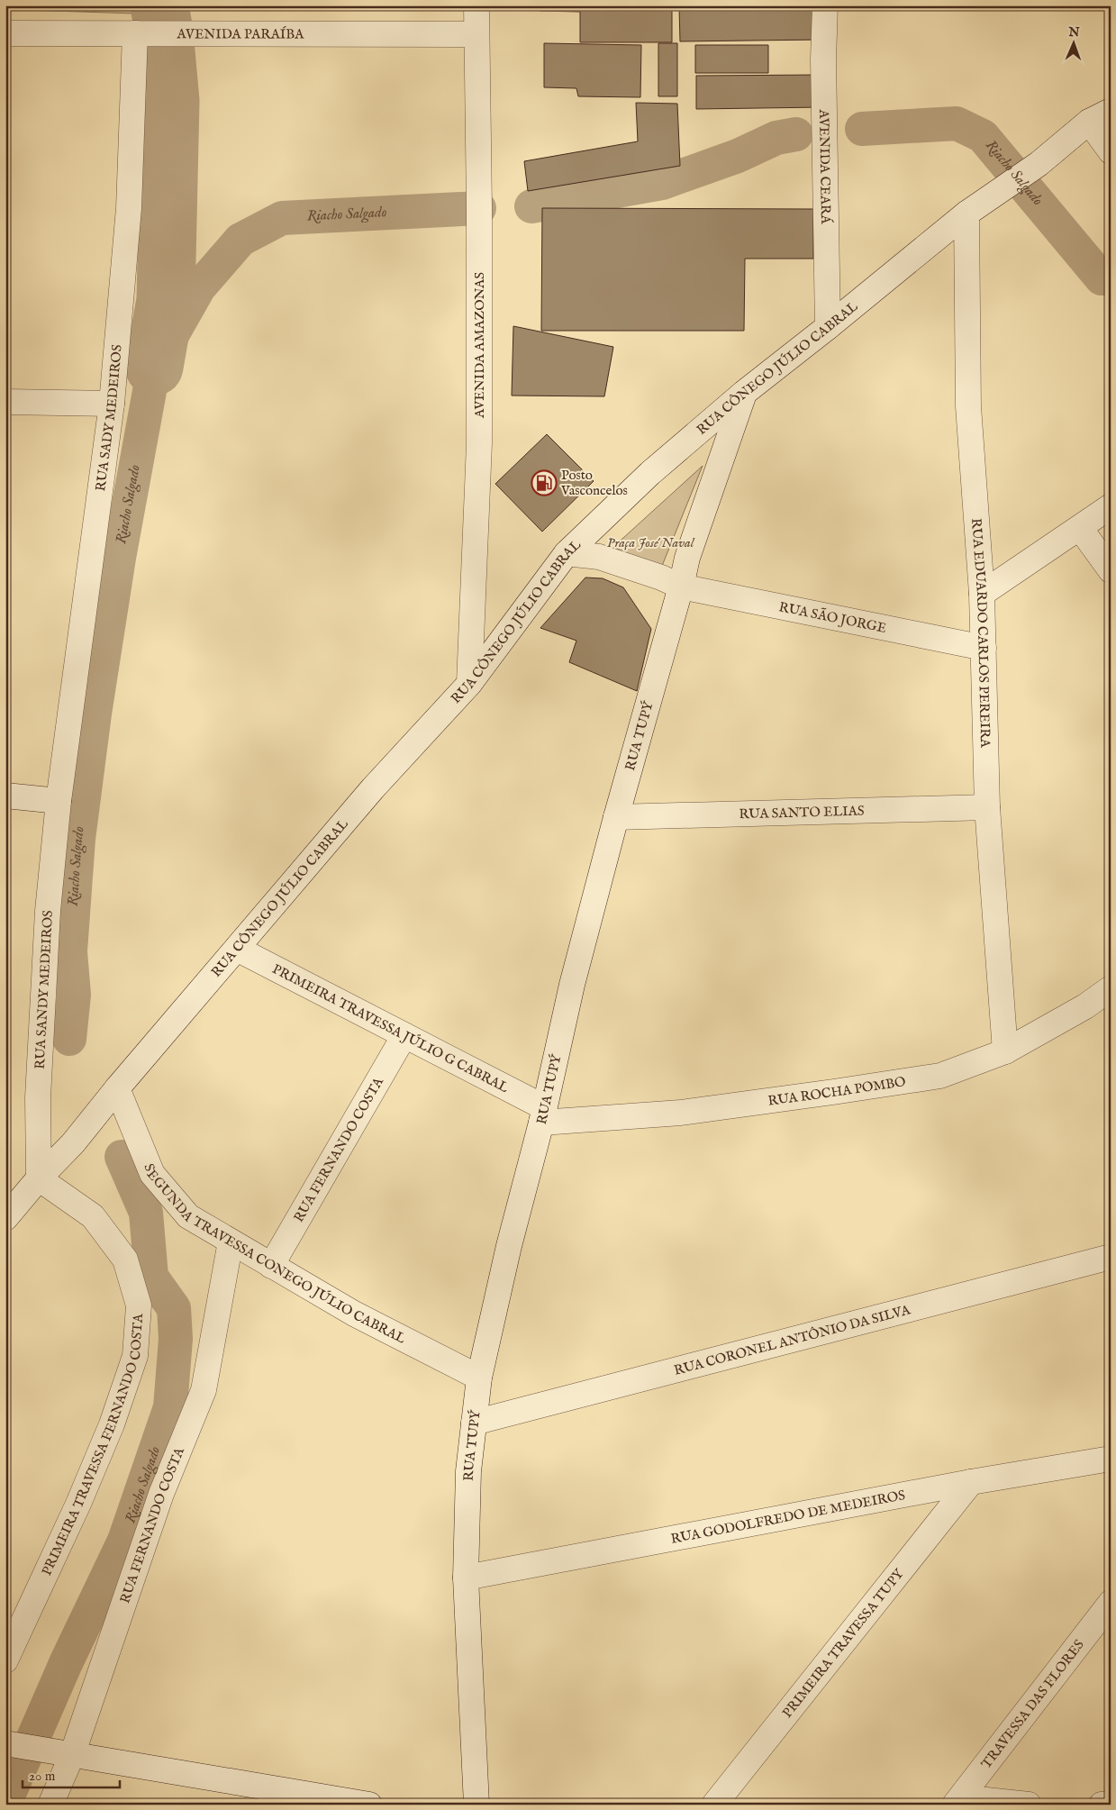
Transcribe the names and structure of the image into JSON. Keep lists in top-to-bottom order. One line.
{"streets":{"street":["AVENIDA PARAÍBA","AVENIDA CEARÁ","AVENIDA AMAZONAS","RUA CÔNEGO JÚLIO CABRAL","RUA SADY MEDEIROS","RUA SÃO JORGE","RUA EDUARDO CARLOS PEREIRA","RUA TUPÝ","RUA SANTO ELIAS","RUA SANDY MEDEIROS","PRIMEIRA TRAVESSA JÚLIO G CABRAL","RUA ROCHA POMBO","RUA FERNANDO COSTA","SEGUNDA TRAVESSA CONEGO JÚLIO CABRAL","RUA CORONEL ANTÔNIO DA SILVA","PRIMEIRA TRAVESSA FERNANDO COSTA","RUA GODOLFREDO DE MEDEIROS","PRIMEIRA TRAVESSA TUPY","TRAVESSA DAS FLORES"]},"crossings":[["AVENIDA PARAÍBA","AVENIDA AMAZONAS"],["AVENIDA PARAÍBA","RUA SADY MEDEIROS"],["AVENIDA CEARÁ","RUA CÔNEGO JÚLIO CABRAL"],["AVENIDA AMAZONAS","RUA CÔNEGO JÚLIO CABRAL"],["RUA CÔNEGO JÚLIO CABRAL","RUA SÃO JORGE"],["RUA CÔNEGO JÚLIO CABRAL","RUA EDUARDO CARLOS PEREIRA"],["RUA CÔNEGO JÚLIO CABRAL","RUA TUPÝ"],["RUA CÔNEGO JÚLIO CABRAL","RUA SANDY MEDEIROS"],["RUA CÔNEGO JÚLIO CABRAL","PRIMEIRA TRAVESSA JÚLIO G CABRAL"],["RUA CÔNEGO JÚLIO CABRAL","SEGUNDA TRAVESSA CONEGO JÚLIO CABRAL"],["RUA CÔNEGO JÚLIO CABRAL","PRIMEIRA TRAVESSA FERNANDO COSTA"],["RUA SADY MEDEIROS","RUA SANDY MEDEIROS"],["RUA SÃO JORGE","RUA EDUARDO CARLOS PEREIRA"],["RUA SÃO JORGE","RUA TUPÝ"],["RUA EDUARDO CARLOS PEREIRA","RUA SANTO ELIAS"],["RUA EDUARDO CARLOS PEREIRA","RUA ROCHA POMBO"],["RUA TUPÝ","RUA SANTO ELIAS"],["RUA TUPÝ","PRIMEIRA TRAVESSA JÚLIO G CABRAL"],["RUA TUPÝ","RUA ROCHA POMBO"],["RUA TUPÝ","SEGUNDA TRAVESSA CONEGO JÚLIO CABRAL"],["RUA TUPÝ","RUA CORONEL ANTÔNIO DA SILVA"],["RUA TUPÝ","RUA GODOLFREDO DE MEDEIROS"],["RUA SANDY MEDEIROS","PRIMEIRA TRAVESSA FERNANDO COSTA"],["PRIMEIRA TRAVESSA JÚLIO G CABRAL","RUA ROCHA POMBO"],["PRIMEIRA TRAVESSA JÚLIO G CABRAL","RUA FERNANDO COSTA"],["RUA FERNANDO COSTA","SEGUNDA TRAVESSA CONEGO JÚLIO CABRAL"],["RUA GODOLFREDO DE MEDEIROS","PRIMEIRA TRAVESSA TUPY"]],"water":["Riacho Salgado"],"parks":["Praça José Naval"],"places":{"fuel station":["Posto Vasconcelos"]},"scale_bar":"20 m","north":"top"}
